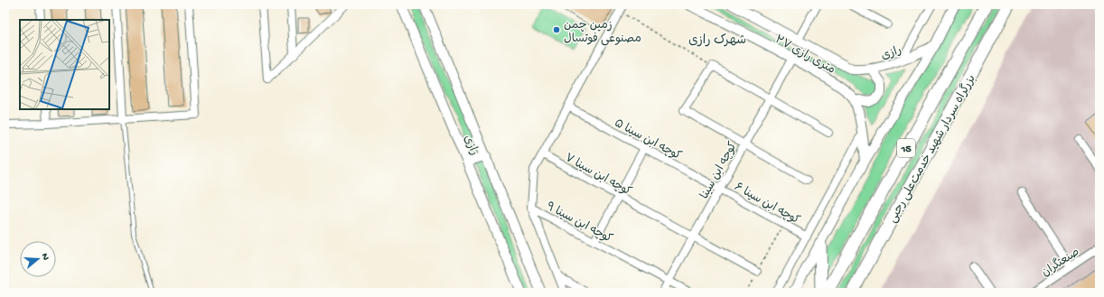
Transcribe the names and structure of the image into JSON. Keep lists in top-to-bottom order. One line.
{"streets":{"highway":["15","بزرگراه سردار شهید خدمت‌علی رجبی"],"street":["رازی","۲۷ متری رازی","کوچه ابن سینا ۵","کوچه ابن سینا","کوچه ابن سینا ۷","کوچه ابن سینا ۶","کوچه ابن سینا ۹","صنعتگران"]},"crossings":[["رازی","۲۷ متری رازی"],["۲۷ متری رازی","کوچه ابن سینا"],["کوچه ابن سینا ۵","کوچه ابن سینا"],["کوچه ابن سینا ۵","کوچه ابن سینا ۶"],["کوچه ابن سینا","کوچه ابن سینا ۷"],["کوچه ابن سینا","کوچه ابن سینا ۶"],["کوچه ابن سینا","کوچه ابن سینا ۹"],["کوچه ابن سینا ۷","کوچه ابن سینا ۹"]],"districts":["شهرک رازی"],"places":["زمین چمن مصنوعی فوتسال"],"north":"right"}
